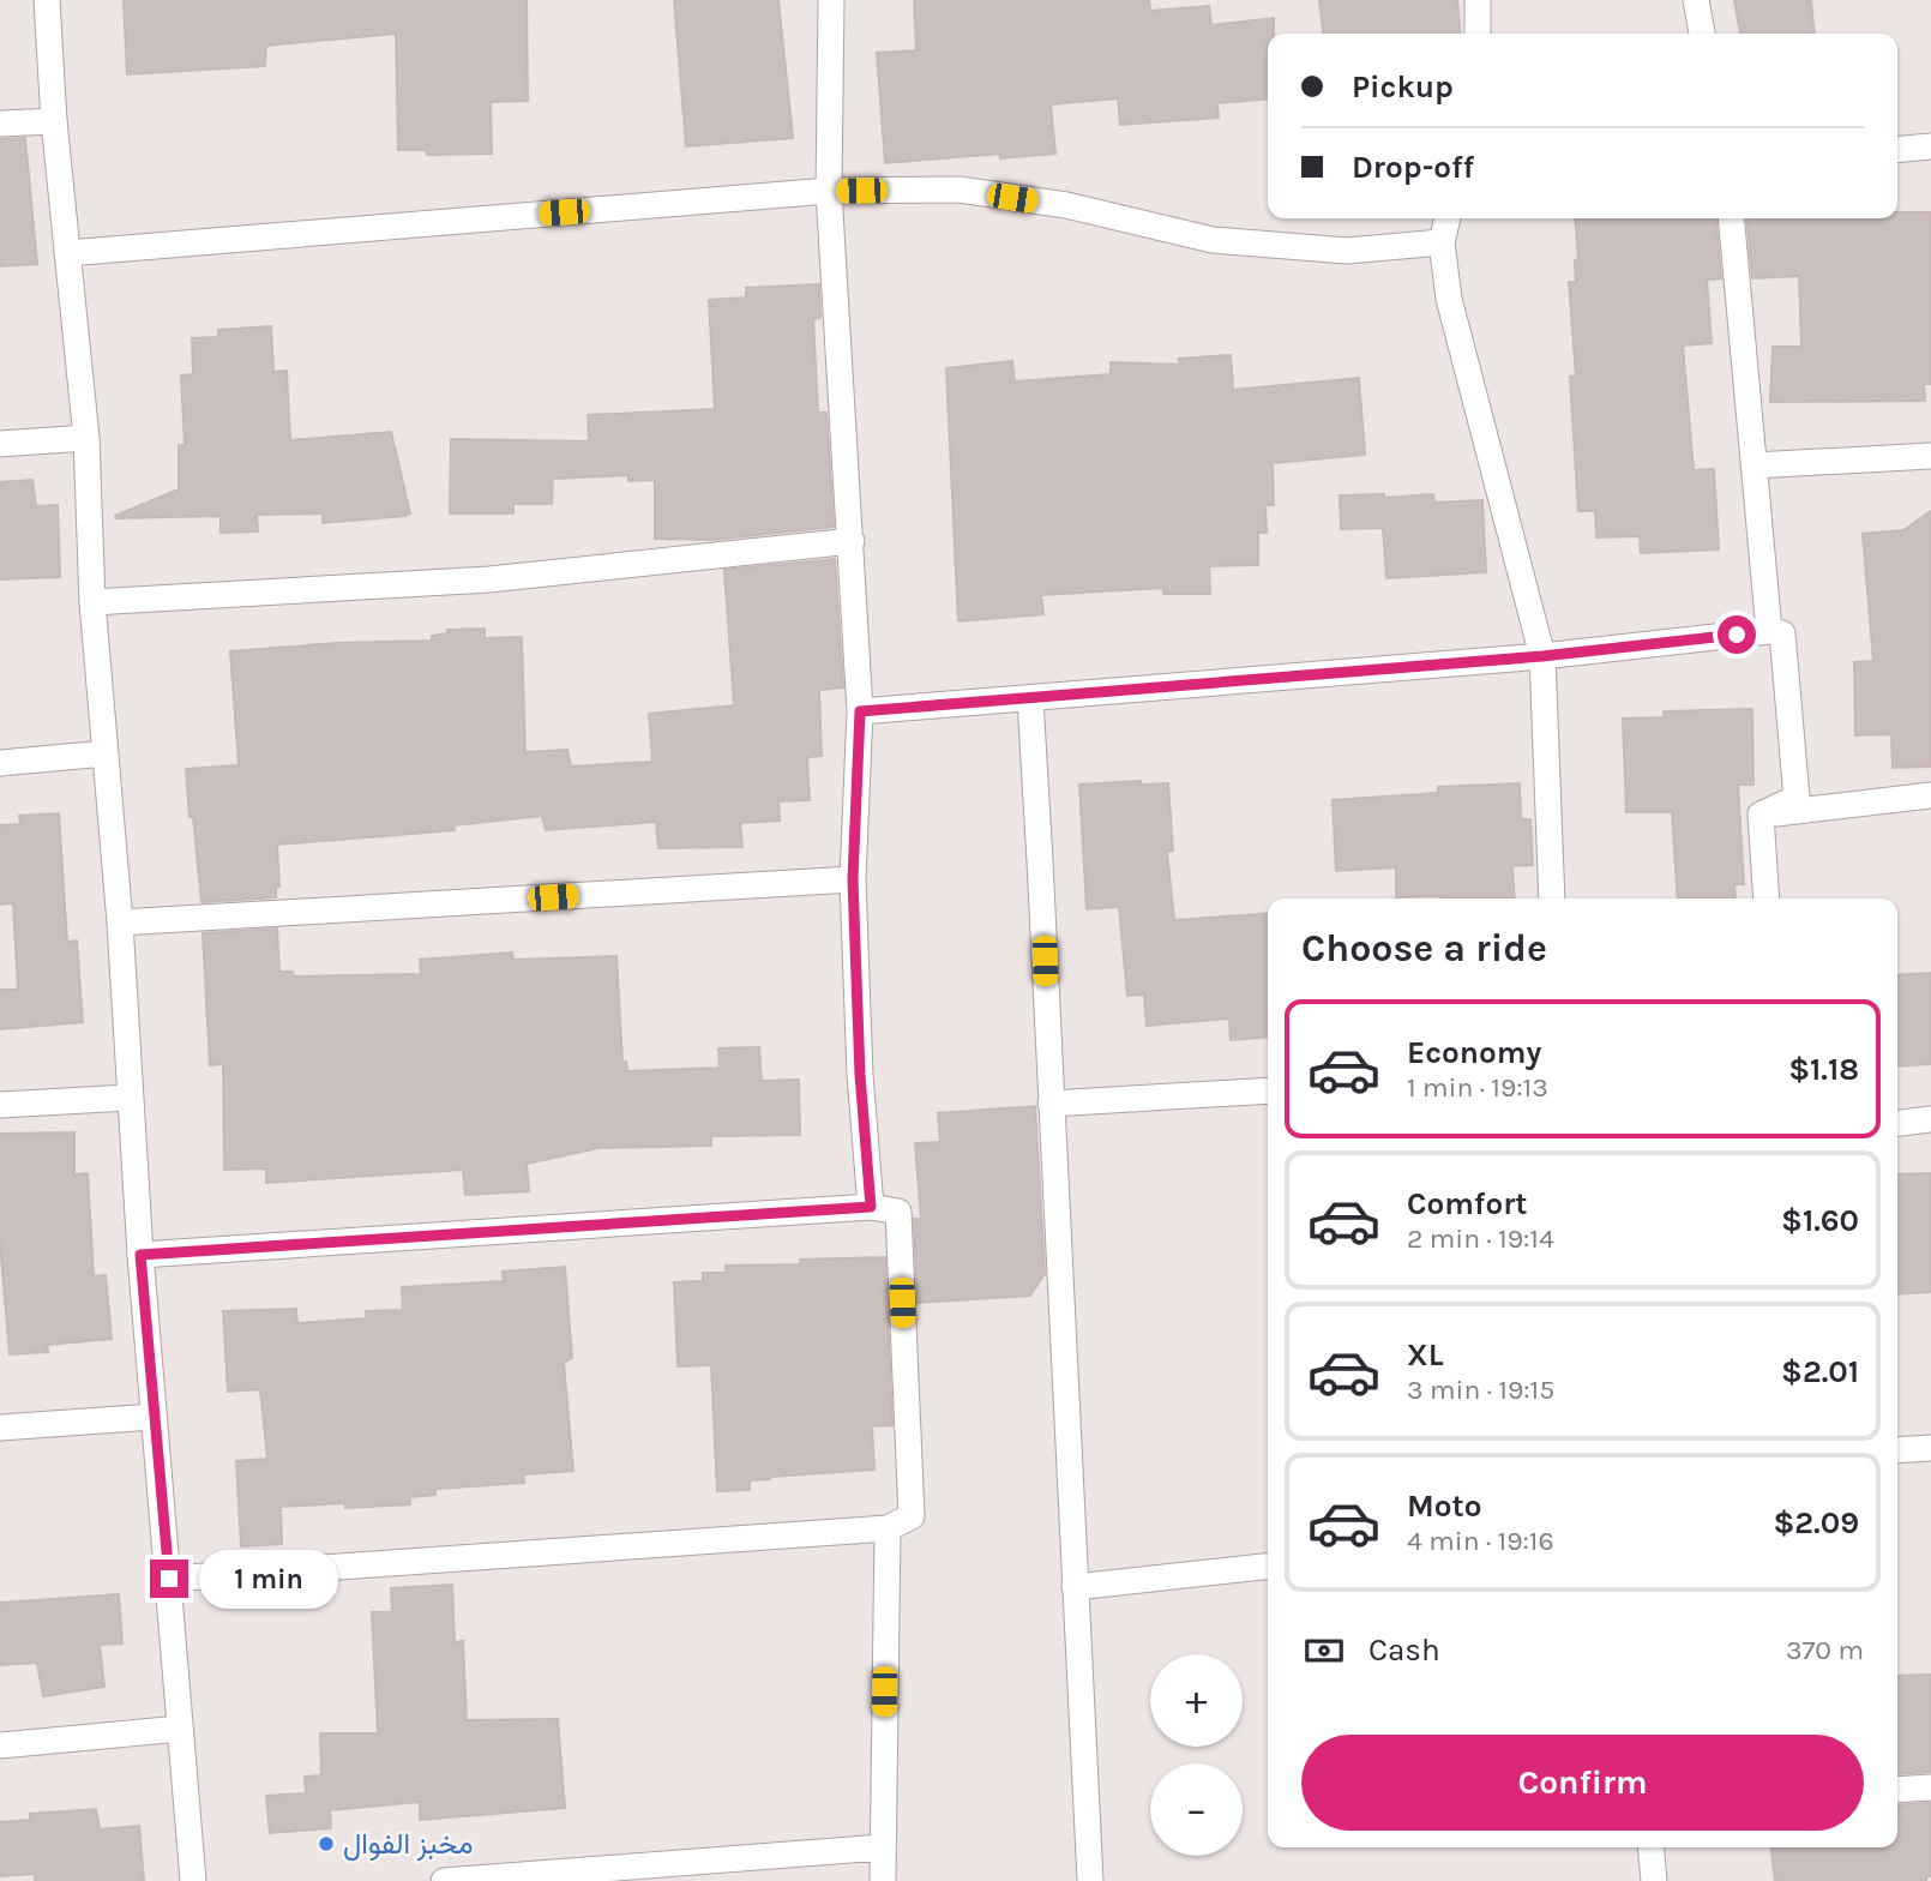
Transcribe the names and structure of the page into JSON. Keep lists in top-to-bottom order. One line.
{"places":["مخبز الفوال"],"page":{"banner":["Pickup","Drop-off"],"heading":"Choose a ride","list":[{"name":"Economy","note":"1 min · 19:13","value":"$1.18"},{"name":"Comfort","note":"2 min · 19:14","value":"$1.60"},{"name":"XL","note":"3 min · 19:15","value":"$2.01"},{"name":"Moto","note":"4 min · 19:16","value":"$2.09"}],"bubble":"1 min","pay":["Cash","370 m"],"map_buttons":["+","−"],"buttons":"Confirm"}}
